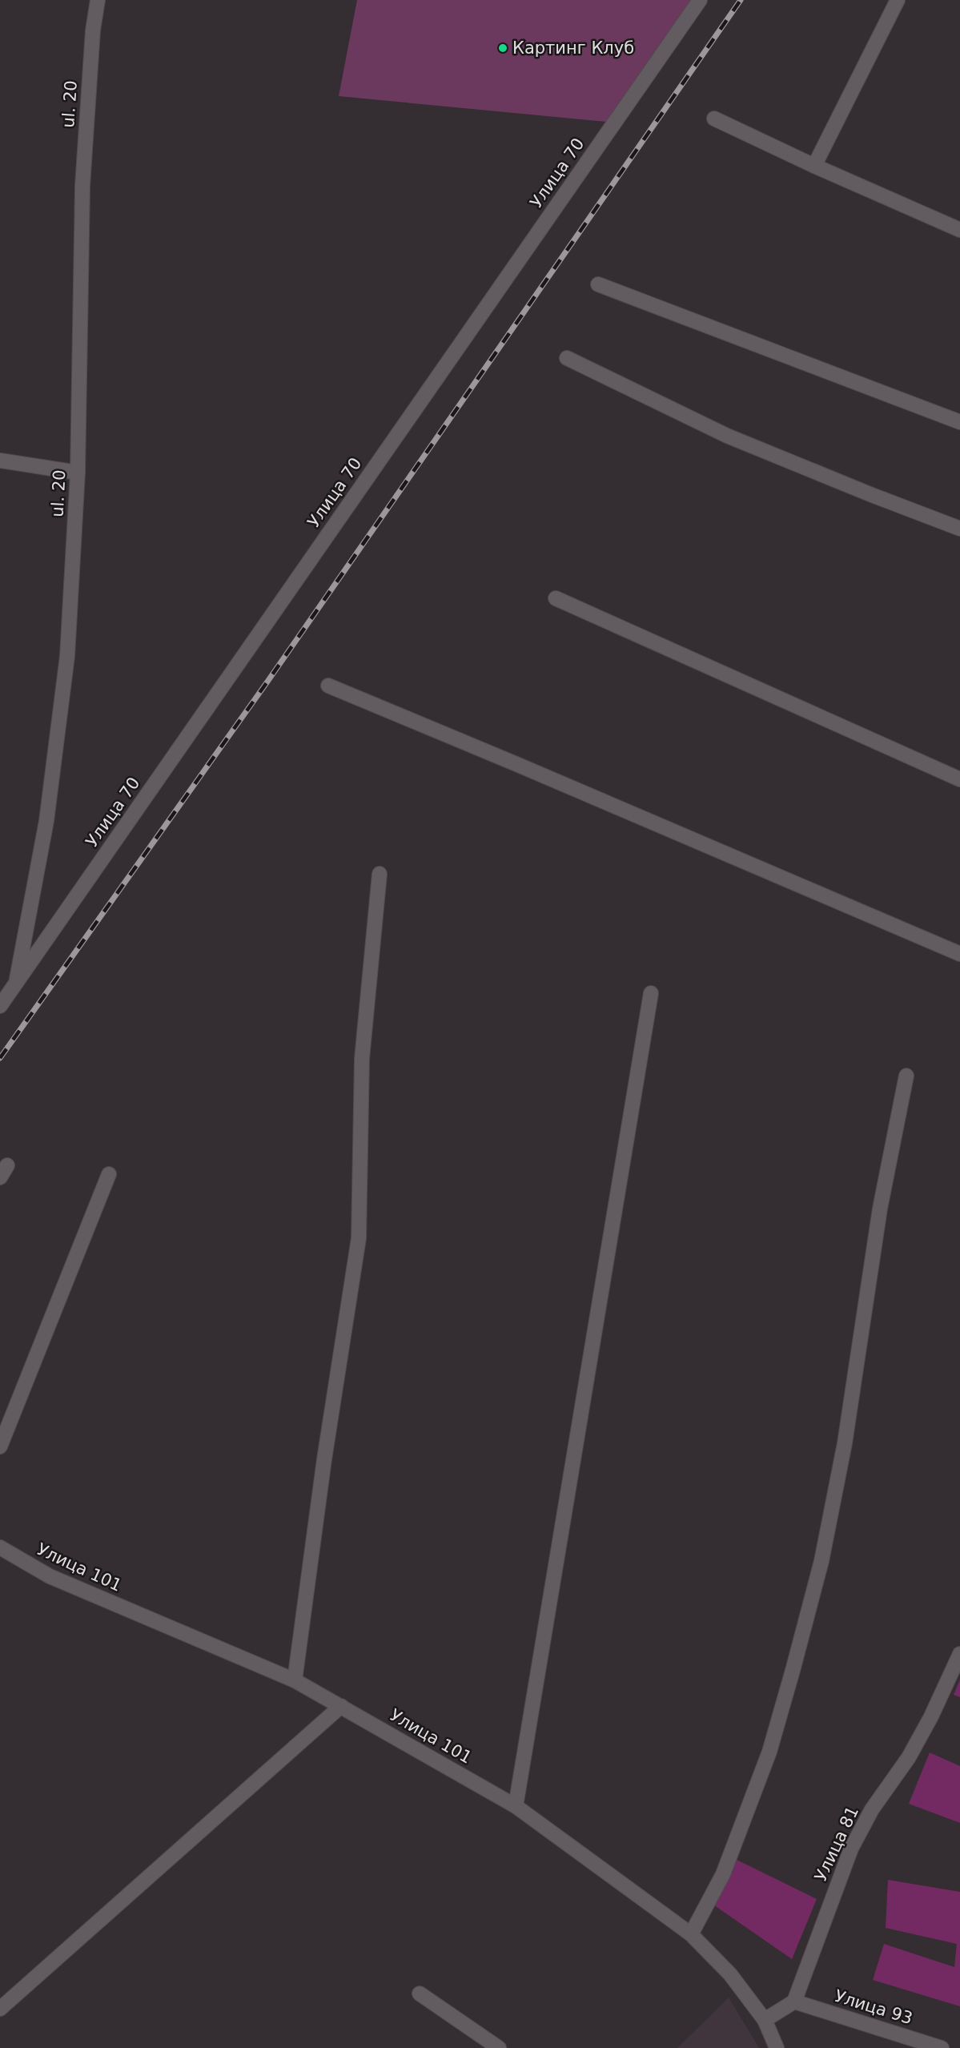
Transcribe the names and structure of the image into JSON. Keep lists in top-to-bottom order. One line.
{"streets":{"street":["ul. 20","Улица 70","Улица 101","Улица 81","Улица 93"]},"crossings":[["ul. 20","Улица 70"],["Улица 81","Улица 93"]],"places":["Картинг Клуб"]}
